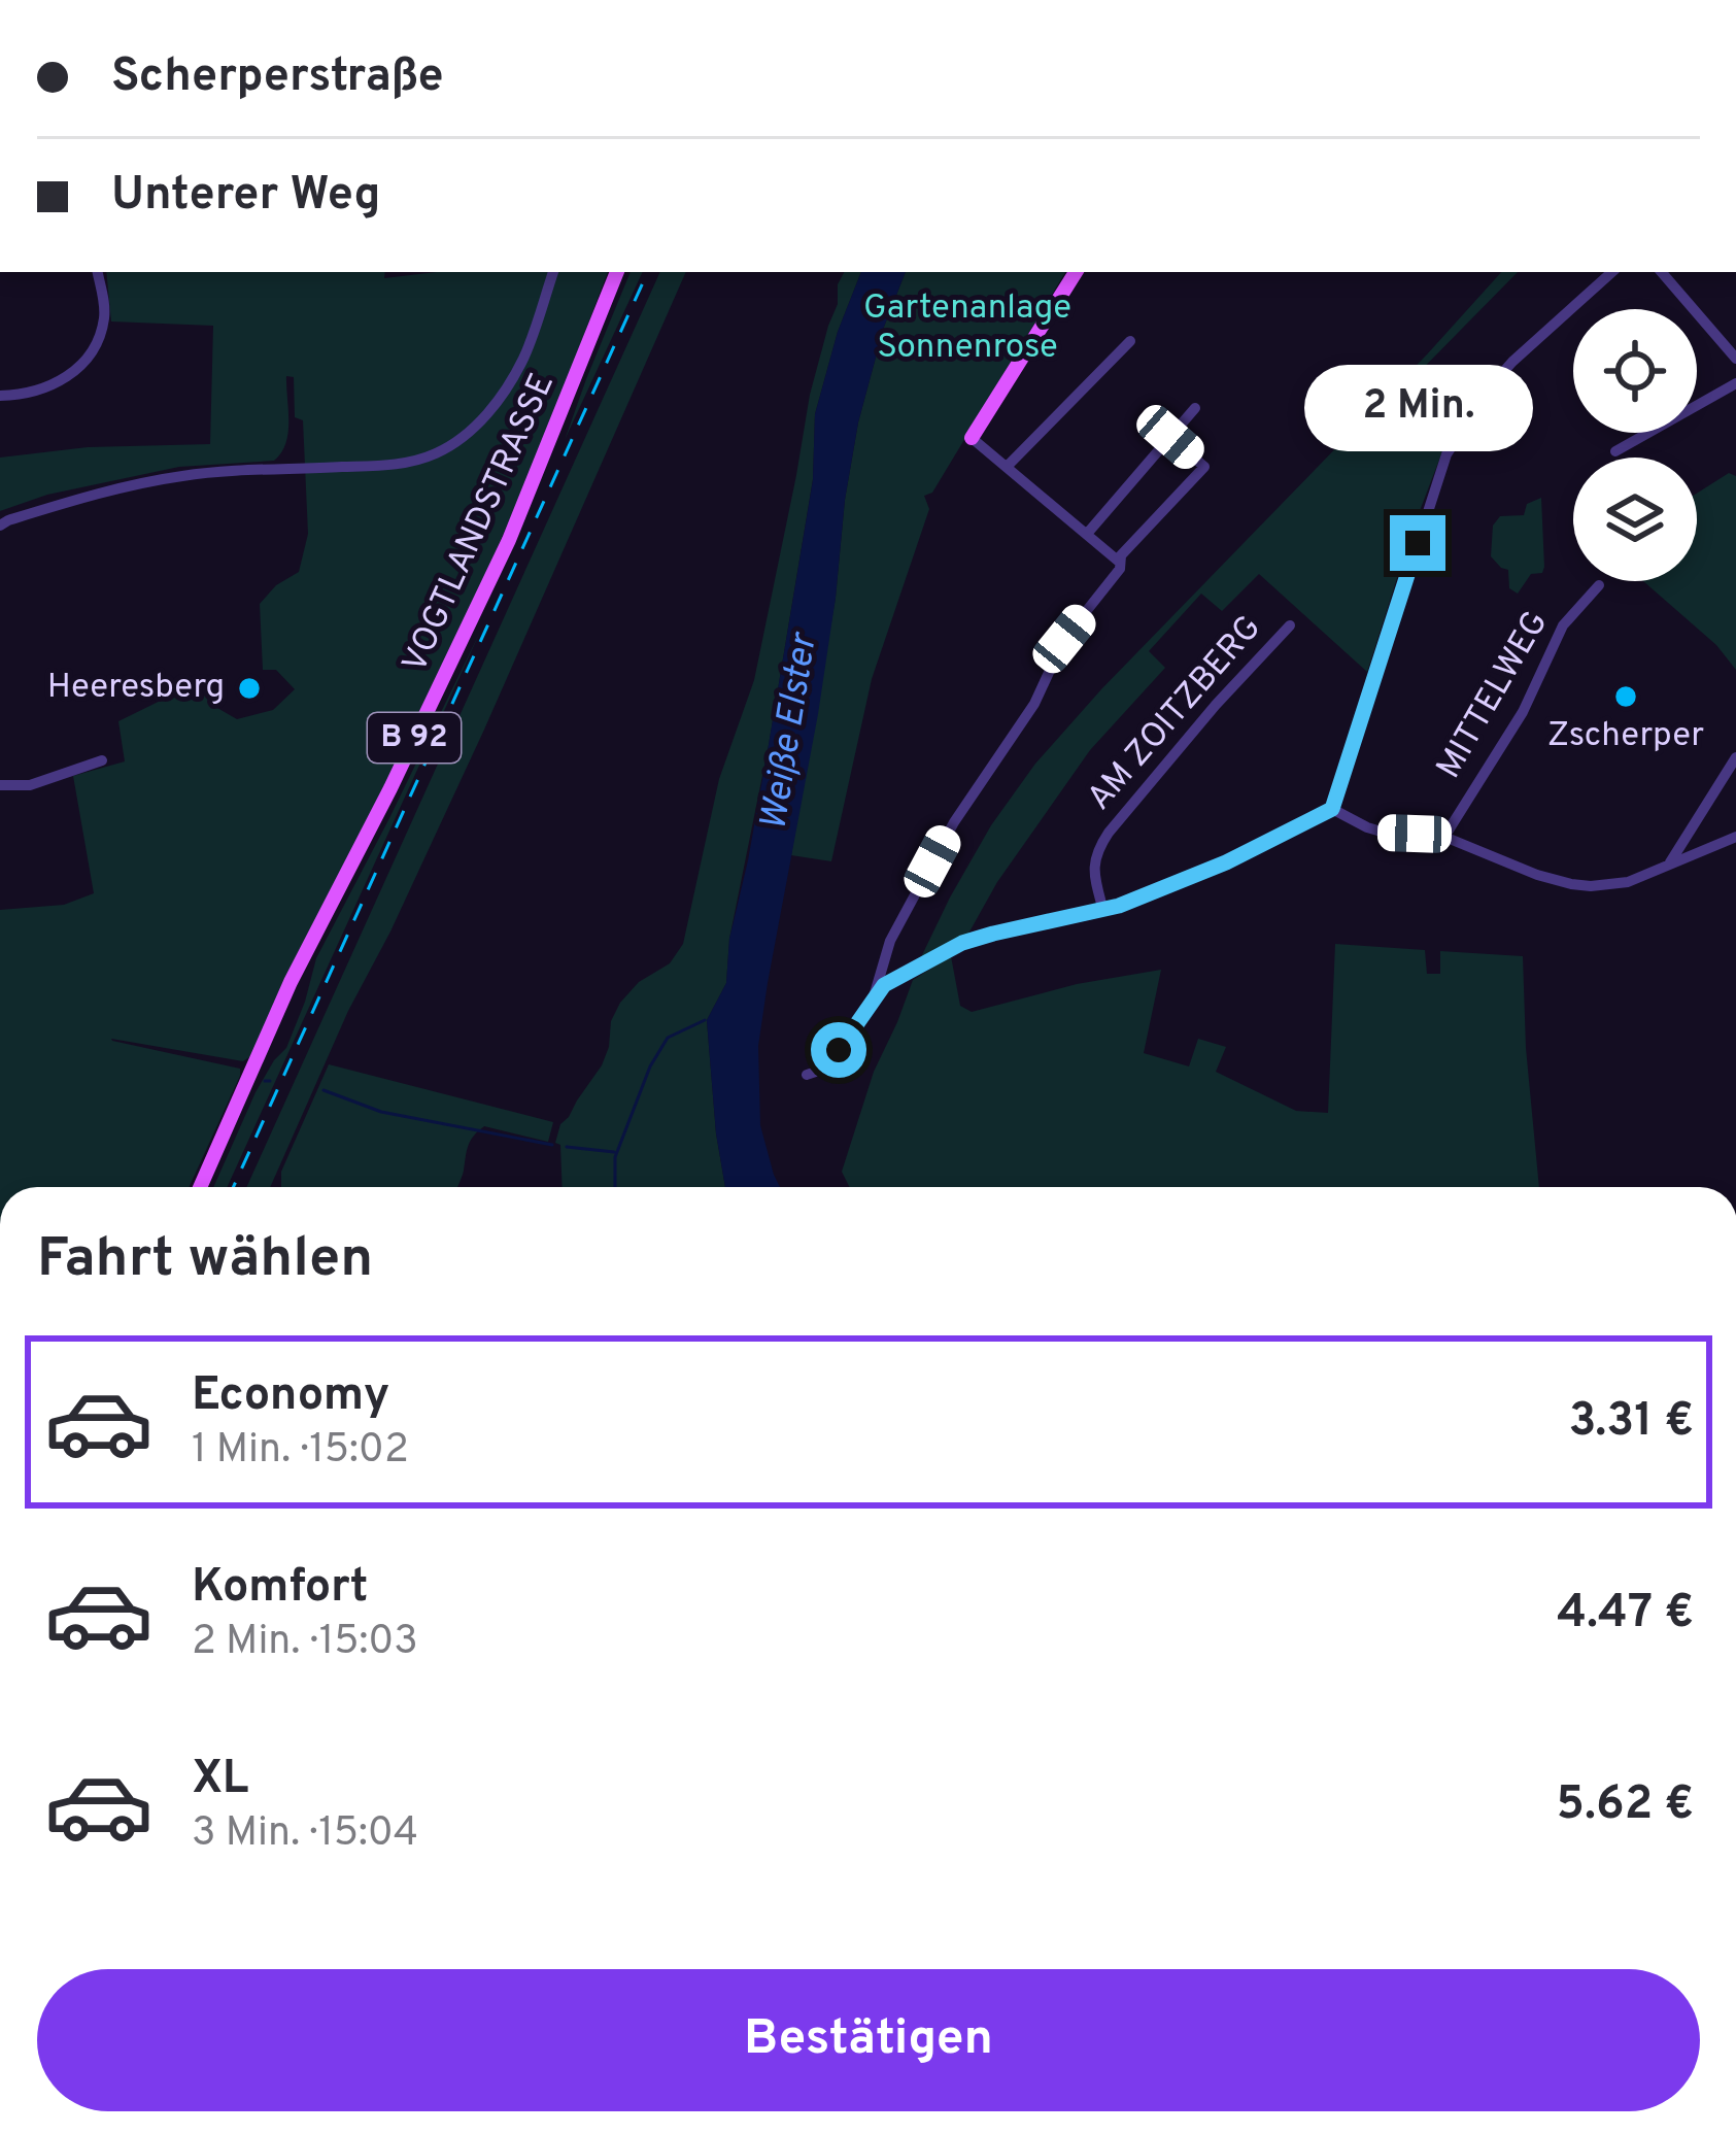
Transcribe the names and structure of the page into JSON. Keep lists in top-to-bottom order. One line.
{"streets":{"main road":["VOGTLANDSTRASSE","B 92"],"street":["MITTELWEG","AM ZOITZBERG"]},"water":["Weiße Elster"],"parks":["Gartenanlage Sonnenrose"],"places":["Heeresberg","Zscherper"],"page":{"banner":["Scherperstraße","Unterer Weg"],"bubble":"2 Min.","heading":"Fahrt wählen","list":[{"name":"Economy","note":"1 Min. · 15:02","value":"3.31 €"},{"name":"Komfort","note":"2 Min. · 15:03","value":"4.47 €"},{"name":"XL","note":"3 Min. · 15:04","value":"5.62 €"}],"buttons":"Bestätigen"}}
